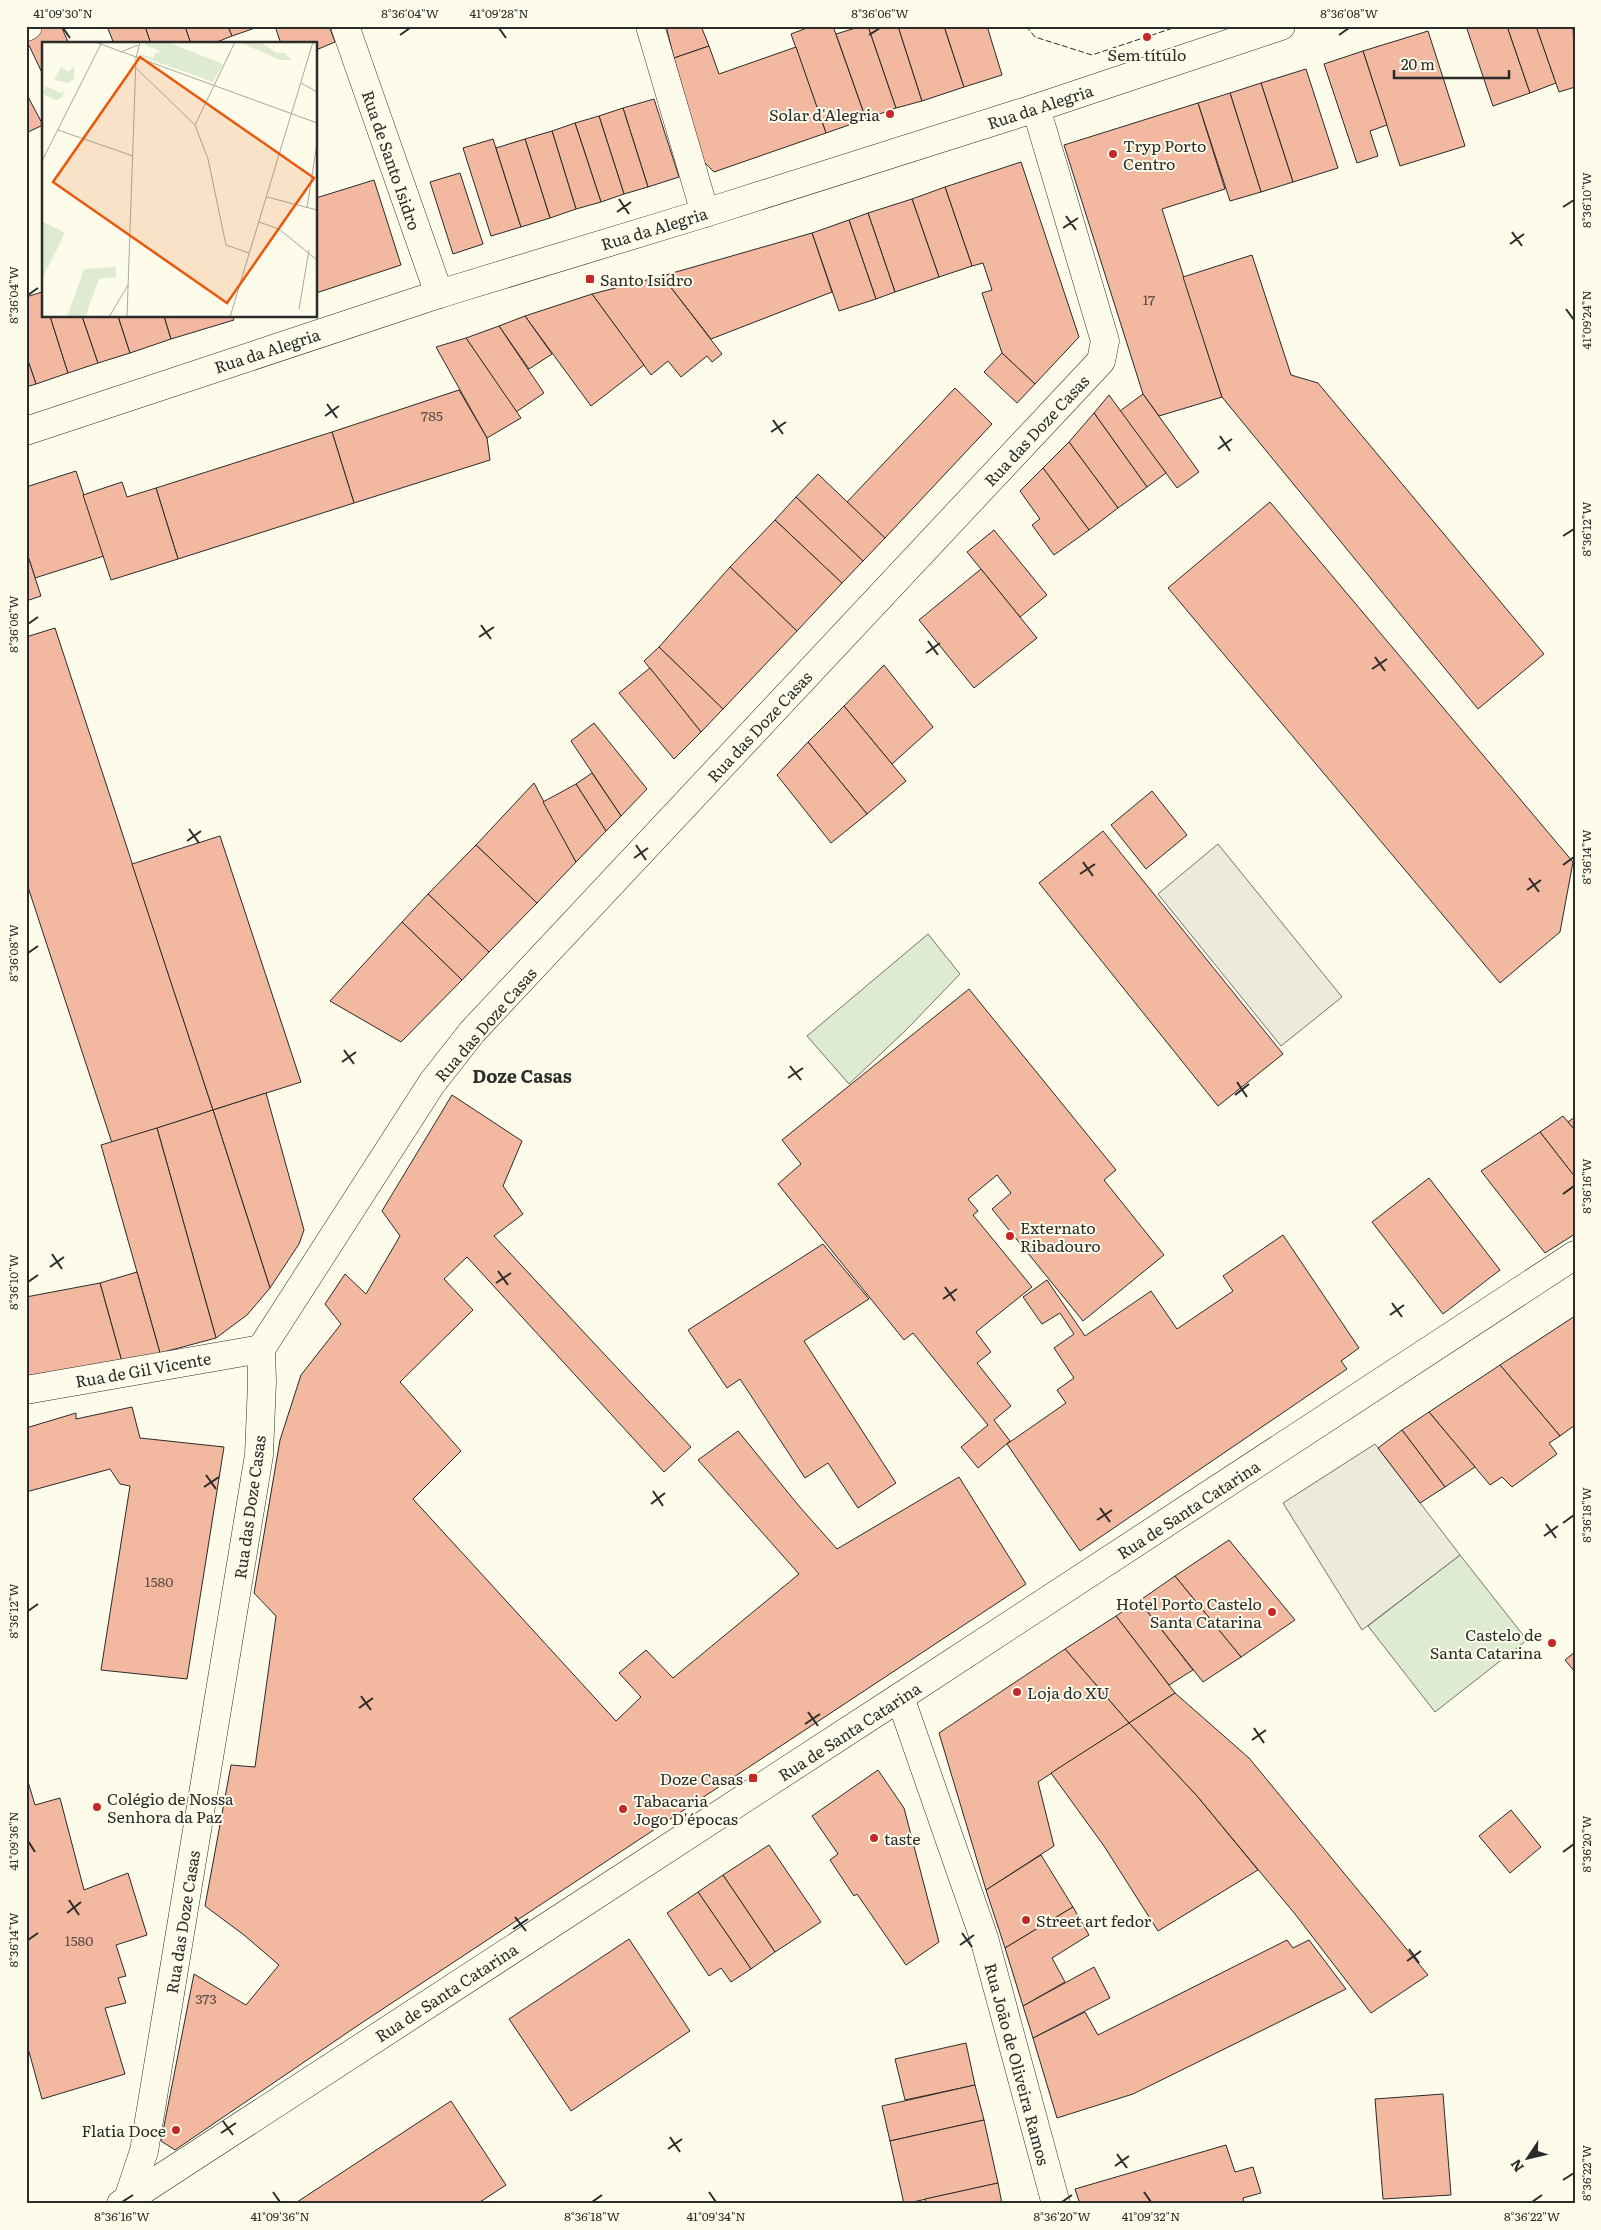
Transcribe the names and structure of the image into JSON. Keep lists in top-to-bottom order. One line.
{"streets":{"street":["Rua da Alegria","Rua de Santo Isidro","Rua das Doze Casas","Rua de Gil Vicente","Rua de Santa Catarina","Rua João de Oliveira Ramos"]},"crossings":[["Rua da Alegria","Rua de Santo Isidro"],["Rua da Alegria","Rua das Doze Casas"],["Rua das Doze Casas","Rua de Gil Vicente"],["Rua das Doze Casas","Rua de Santa Catarina"],["Rua de Santa Catarina","Rua João de Oliveira Ramos"]],"districts":["Doze Casas"],"places":{"other":["Sem título","Solar d'Alegria","Tryp Porto Centro","Externato Ribadouro","Hotel Porto Castelo Santa Catarina","Castelo de Santa Catarina","Loja do XU","Colégio de Nossa Senhora da Paz","Tabacaria Jogo D'épocas","taste","Street art fedor","Flatia Doce"],"transit":["Santo Isidro","Doze Casas"]},"house_numbers":["17","785","1580","1580","373"],"scale_bar":"20 m","north":"bottom left","coordinates":["41°09'30\"N","8°36'04\"W","41°09'28\"N","8°36'06\"W","8°36'08\"W","8°36'10\"W","41°09'24\"N","8°36'12\"W","8°36'14\"W","8°36'16\"W","8°36'18\"W","41°09'36\"N","8°36'20\"W","8°36'22\"W","41°09'34\"N","41°09'32\"N"]}
